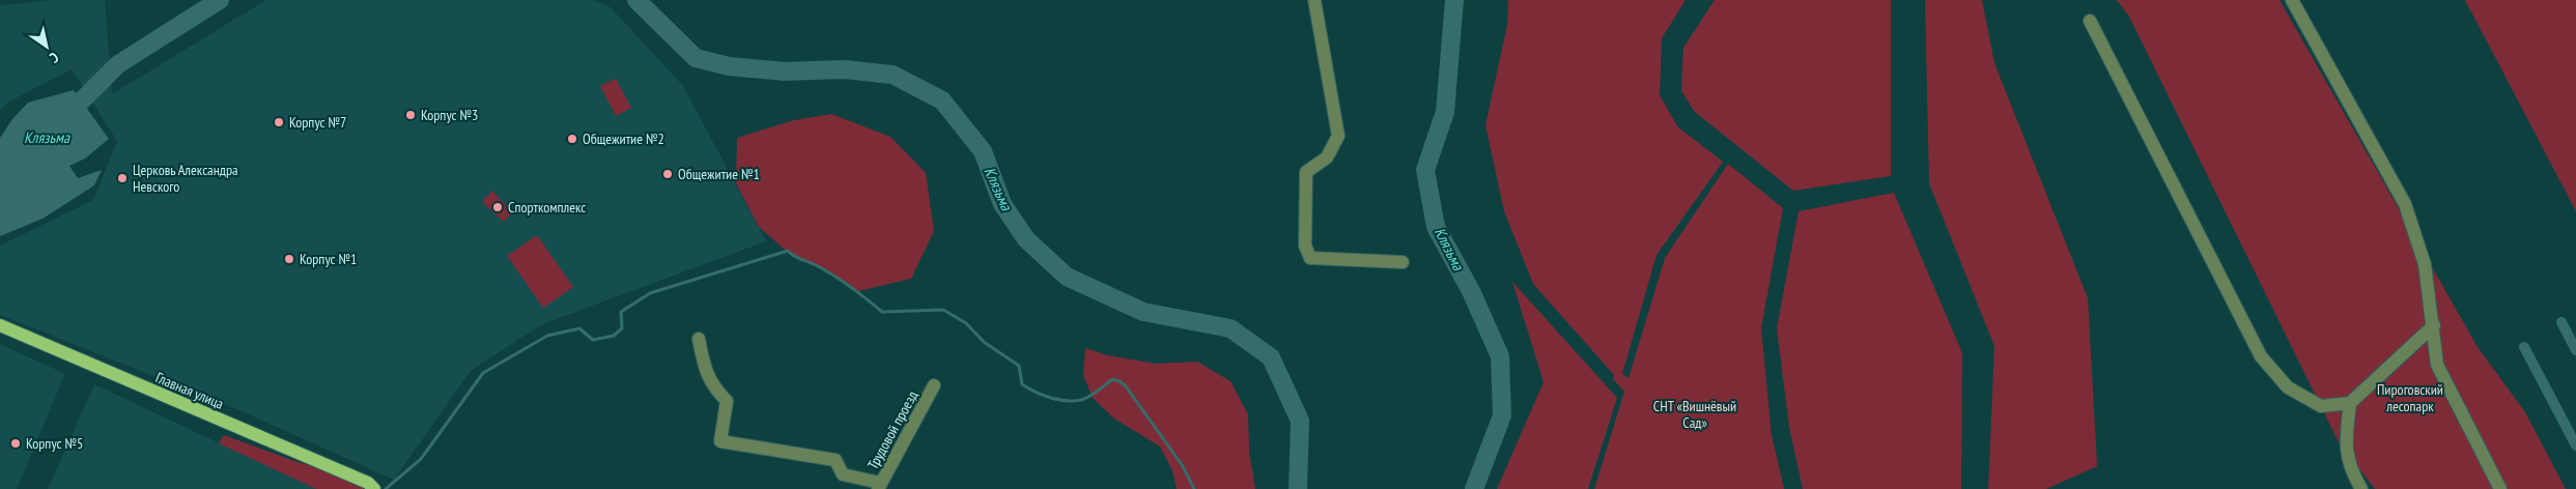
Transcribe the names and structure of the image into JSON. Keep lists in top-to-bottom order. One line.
{"streets":{"main road":["Главная улица"],"street":["Трудовой проезд"]},"water":["Клязьма"],"parks":["Пироговский лесопарк","СНТ «Вишнёвый Сад»"],"places":["Корпус №3","Корпус №7","Общежитие №2","Общежитие №1","Церковь Александра Невского","Спорткомплекс","Корпус №1","Корпус №5"],"north":"bottom right"}
